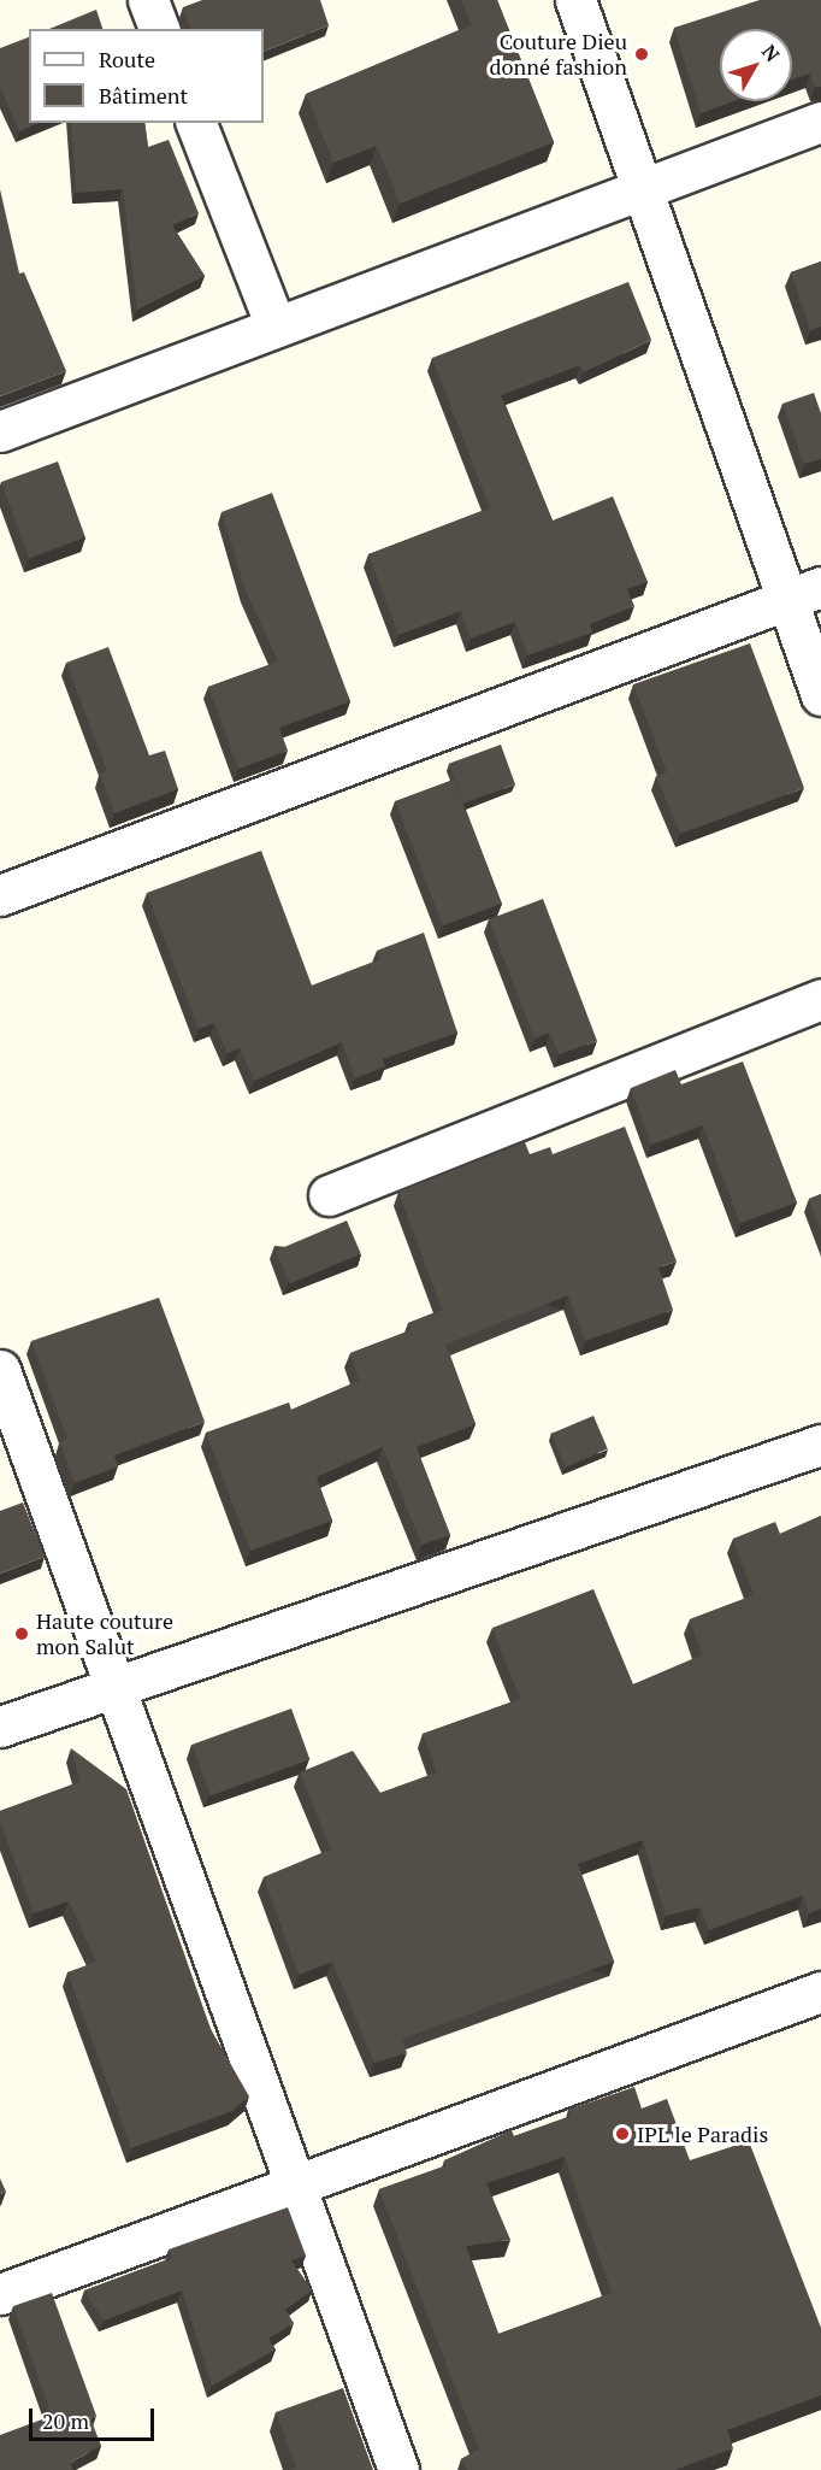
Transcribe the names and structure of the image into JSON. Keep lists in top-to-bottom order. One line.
{"places":["Couture Dieu donné fashion","Haute couture mon Salut","IPL le Paradis"],"legend":["Route","Bâtiment"],"scale_bar":"20 m","north":"top right"}
